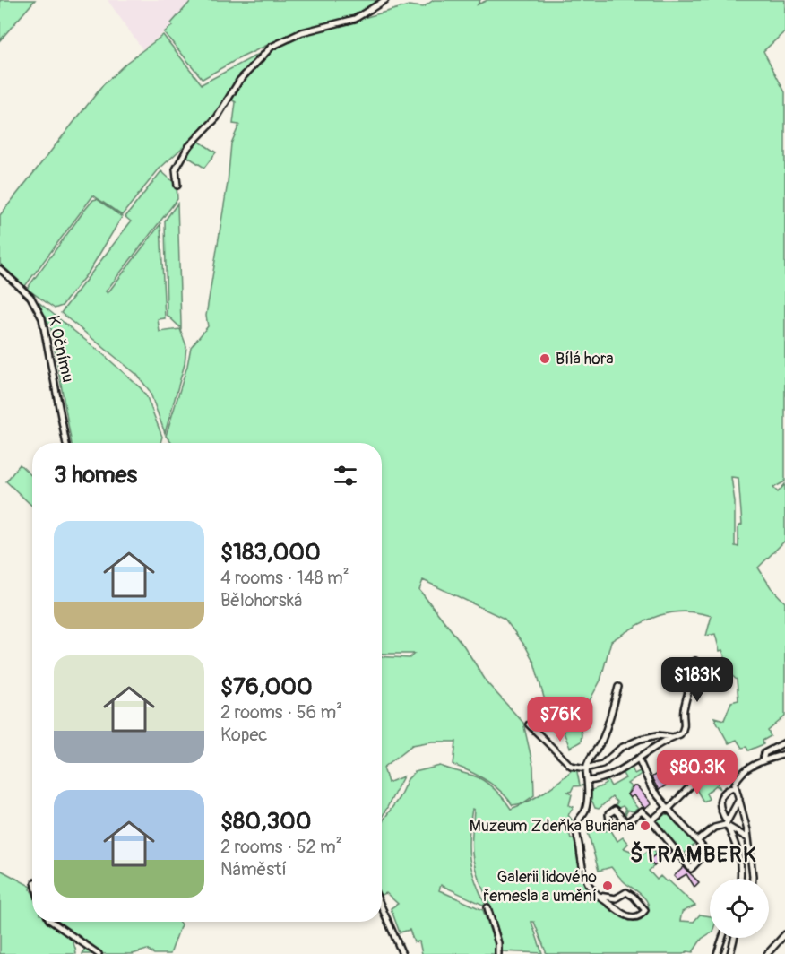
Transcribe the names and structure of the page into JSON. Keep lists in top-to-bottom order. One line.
{"streets":{"street":["K Očnímu"]},"districts":["ŠTRAMBERK"],"places":["Bílá hora","Muzeum Zdeňka Buriana","Galerii lidového řemesla a umění"],"page":{"heading":"3 homes","list":[{"name":"$183,000","note":"4 rooms · 148 m² · Bělohorská"},{"name":"$76,000","note":"2 rooms · 56 m² · Kopec"},{"name":"$80,300","note":"2 rooms · 52 m² · Náměstí"}],"price":["$183K","$76K","$80.3K"]}}
